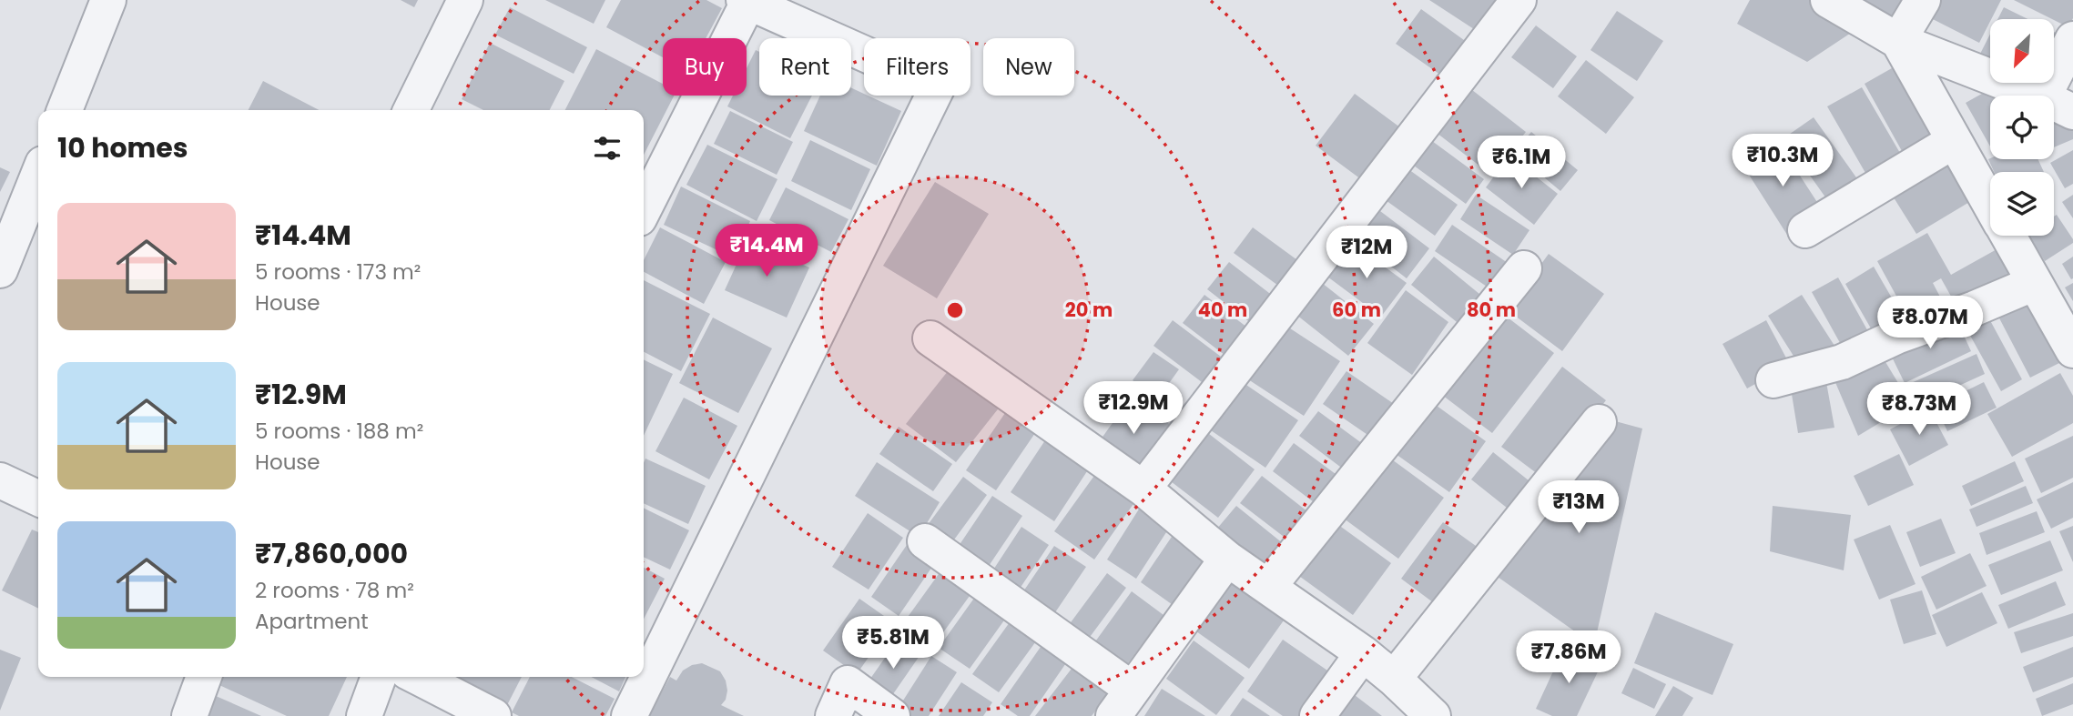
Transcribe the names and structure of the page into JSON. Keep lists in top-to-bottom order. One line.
{"north":"bottom left","page":{"chip":["Buy","Rent","Filters","New"],"heading":"10 homes","price":["₹10.3M","₹6.1M","₹14.4M","₹12M","₹8.07M","₹12.9M","₹8.73M","₹13M","₹5.81M","₹7.86M"],"list":[{"name":"₹14.4M","note":"5 rooms · 173 m² · House"},{"name":"₹12.9M","note":"5 rooms · 188 m² · House"},{"name":"₹7,860,000","note":"2 rooms · 78 m² · Apartment"}]},"rings":["20 m","40 m","60 m","80 m"]}
